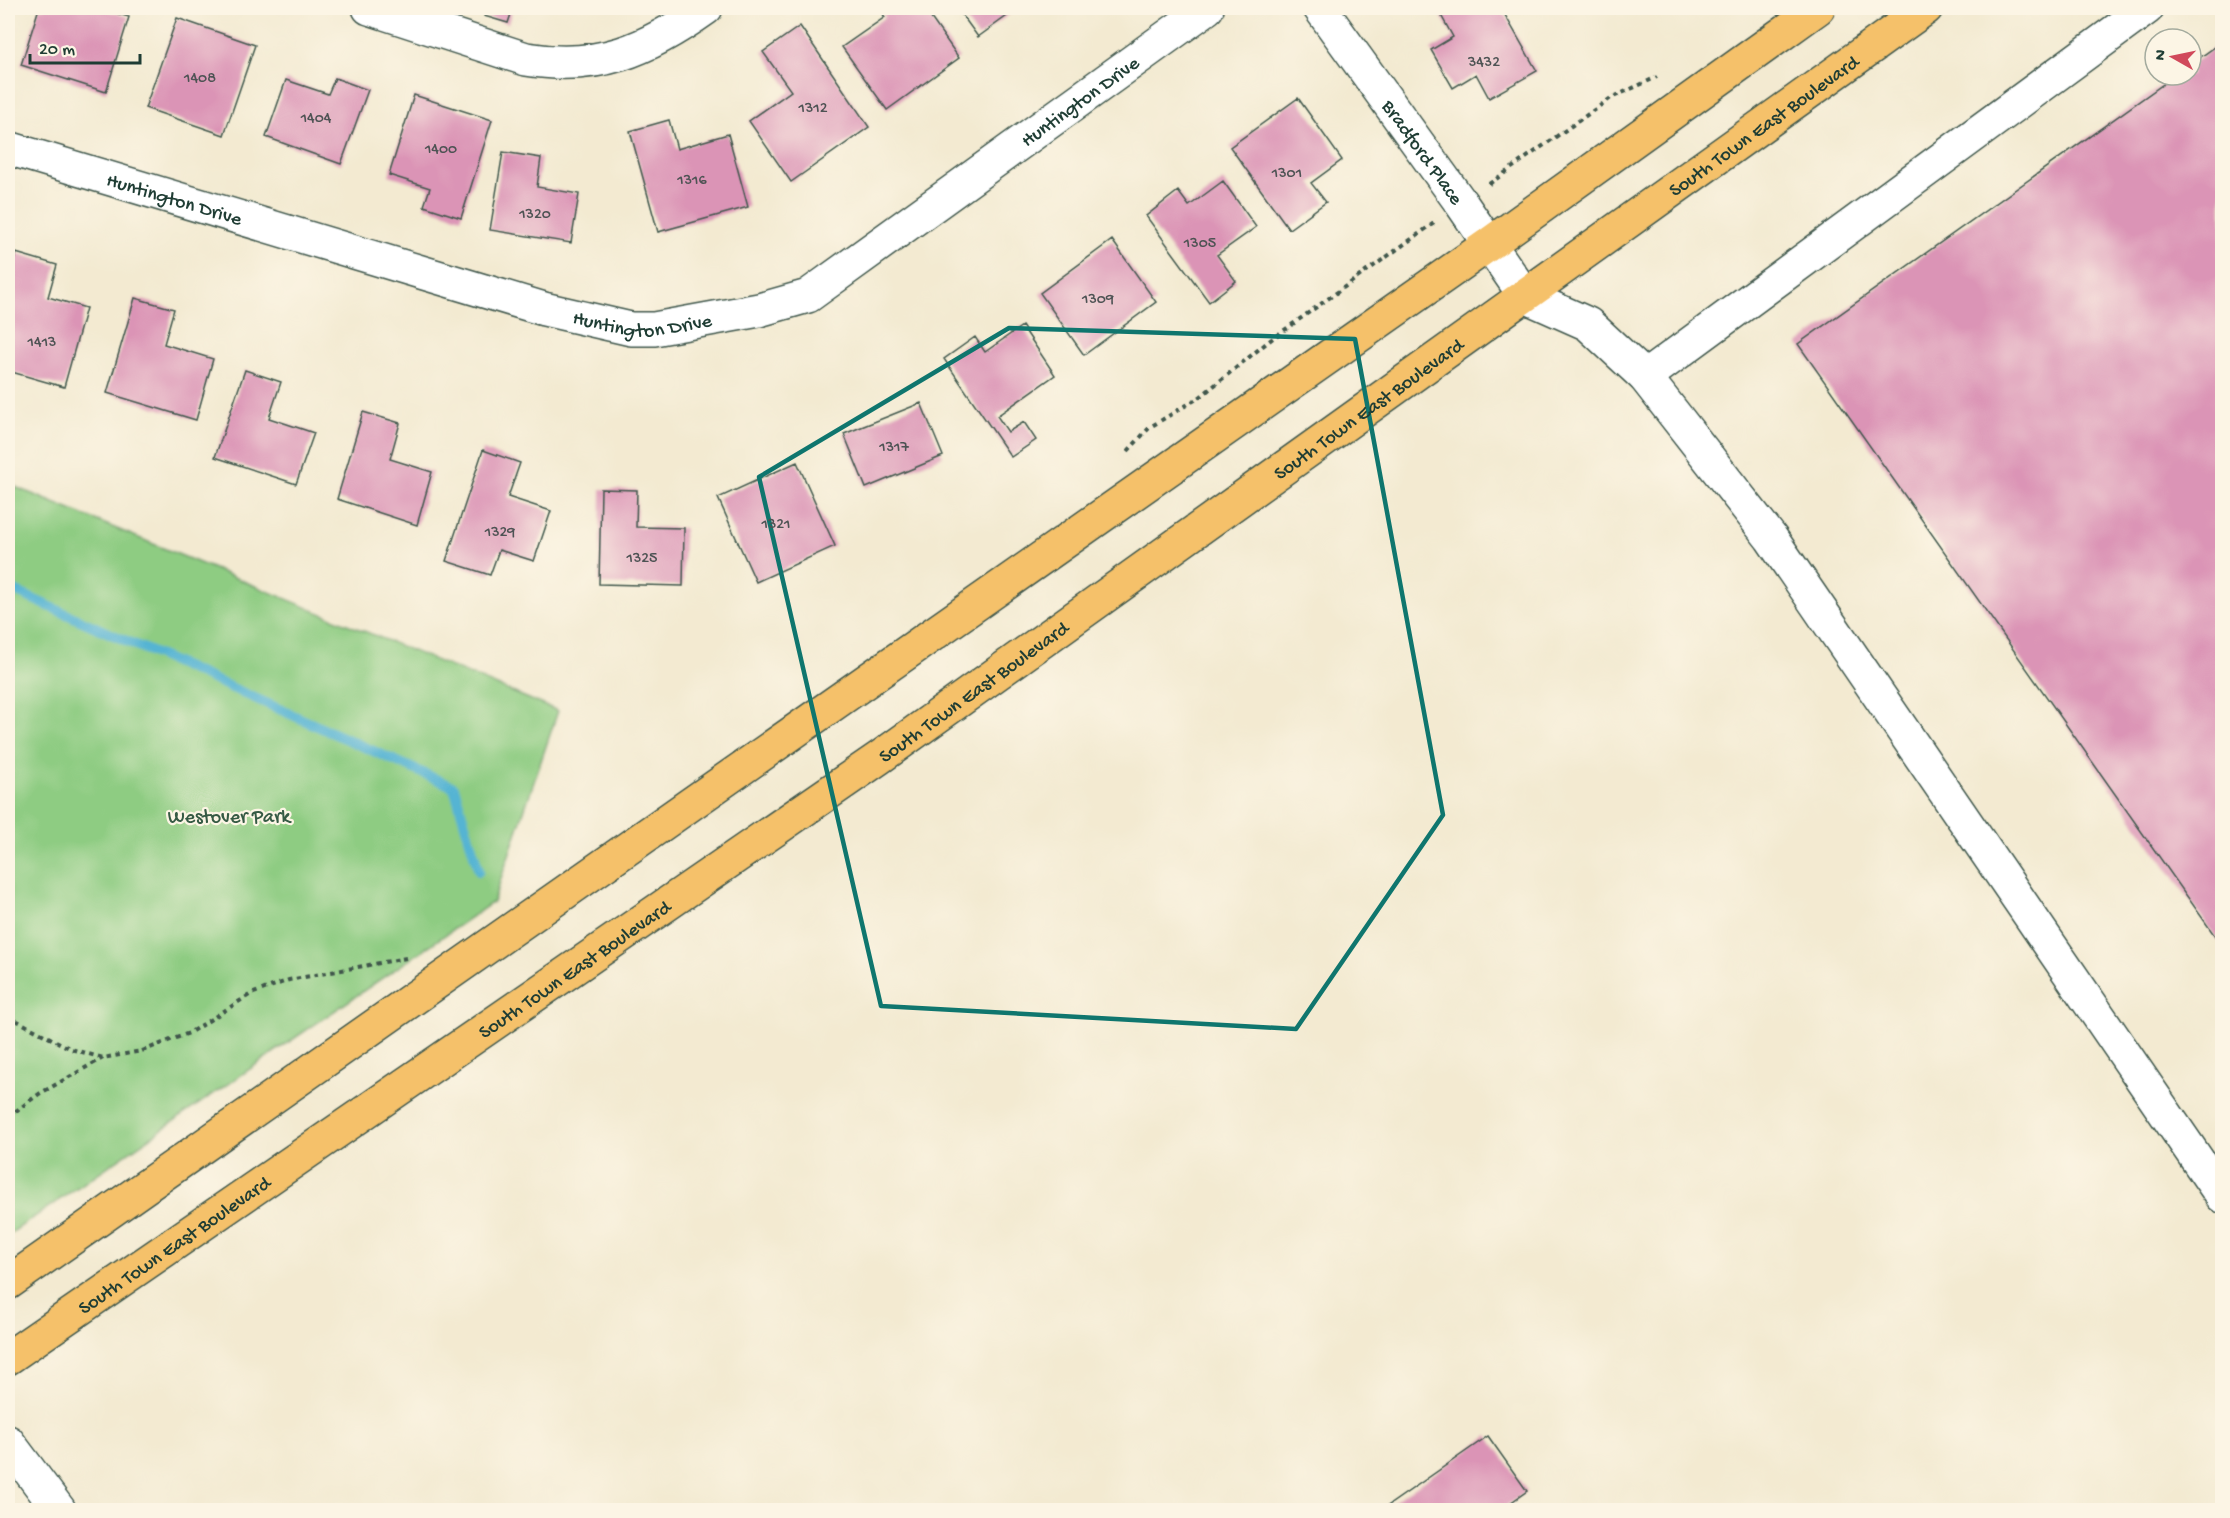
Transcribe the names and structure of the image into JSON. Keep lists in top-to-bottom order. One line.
{"streets":{"main road":["South Town East Boulevard"],"street":["Huntington Drive","Bradford Place"]},"crossings":[["South Town East Boulevard","Bradford Place"]],"parks":["Westover Park"],"house_numbers":["3432","1408","1312","1404","1400","1301","1316","1320","1305","1309","1413","1317","1321","1329","1325"],"scale_bar":"20 m","north":"left"}
